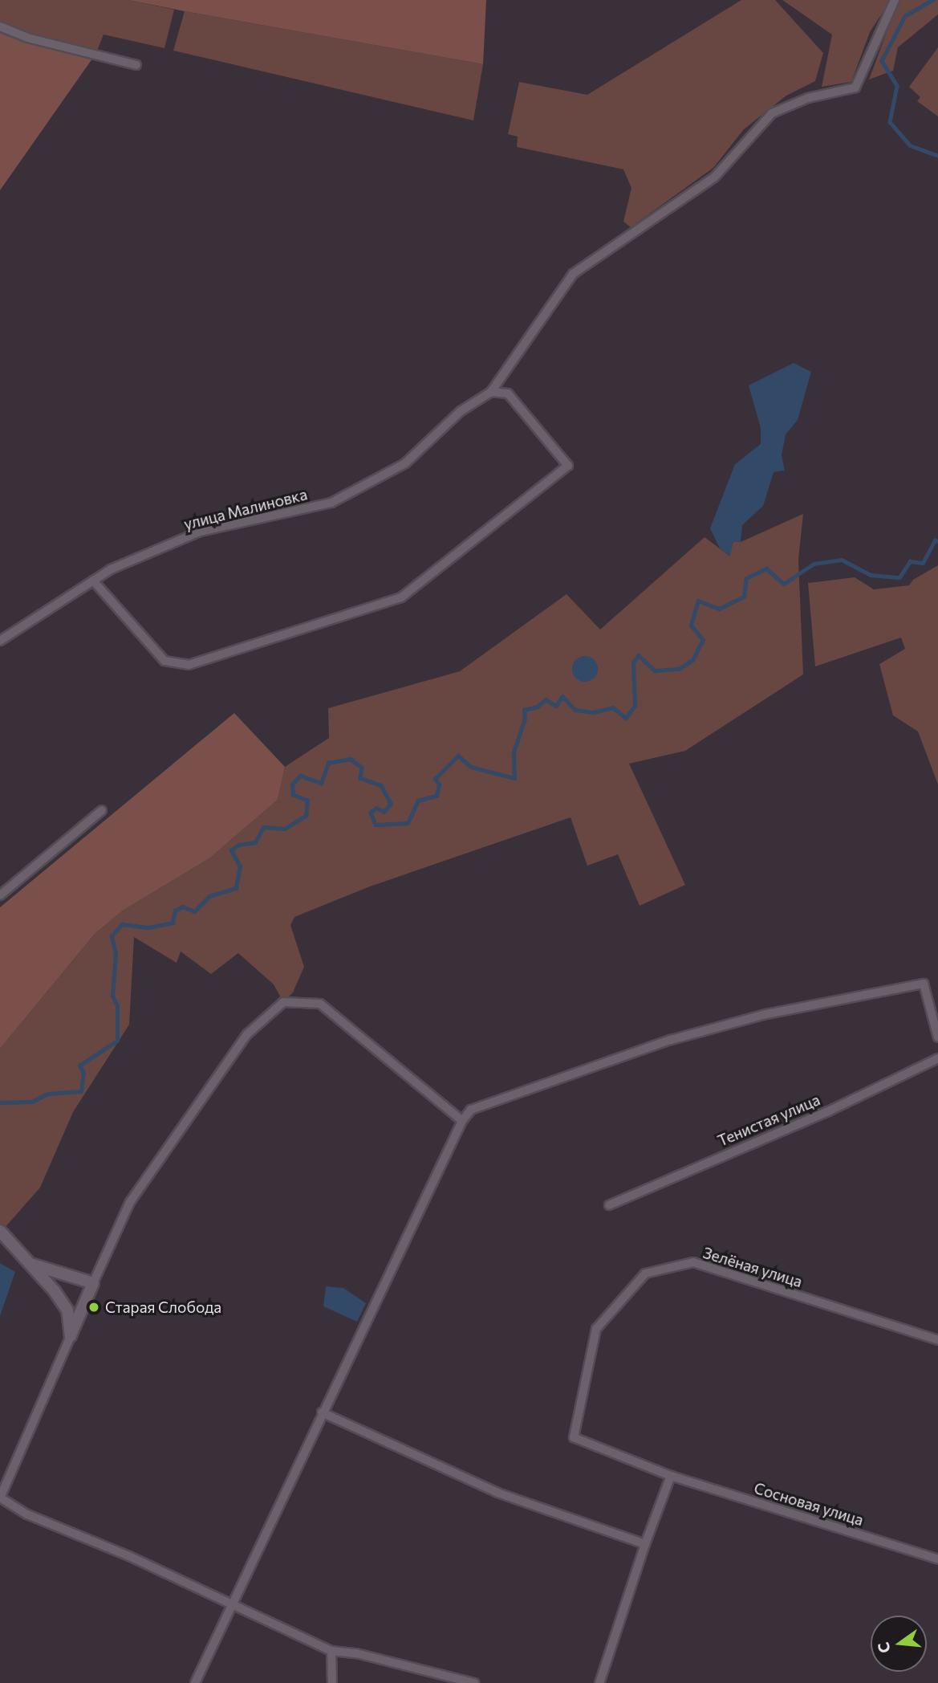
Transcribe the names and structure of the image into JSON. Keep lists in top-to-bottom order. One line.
{"streets":{"street":["улица Малиновка","Тенистая улица","Зелёная улица","Сосновая улица"]},"crossings":[["Зелёная улица","Сосновая улица"]],"places":["Старая Слобода"],"north":"left"}
